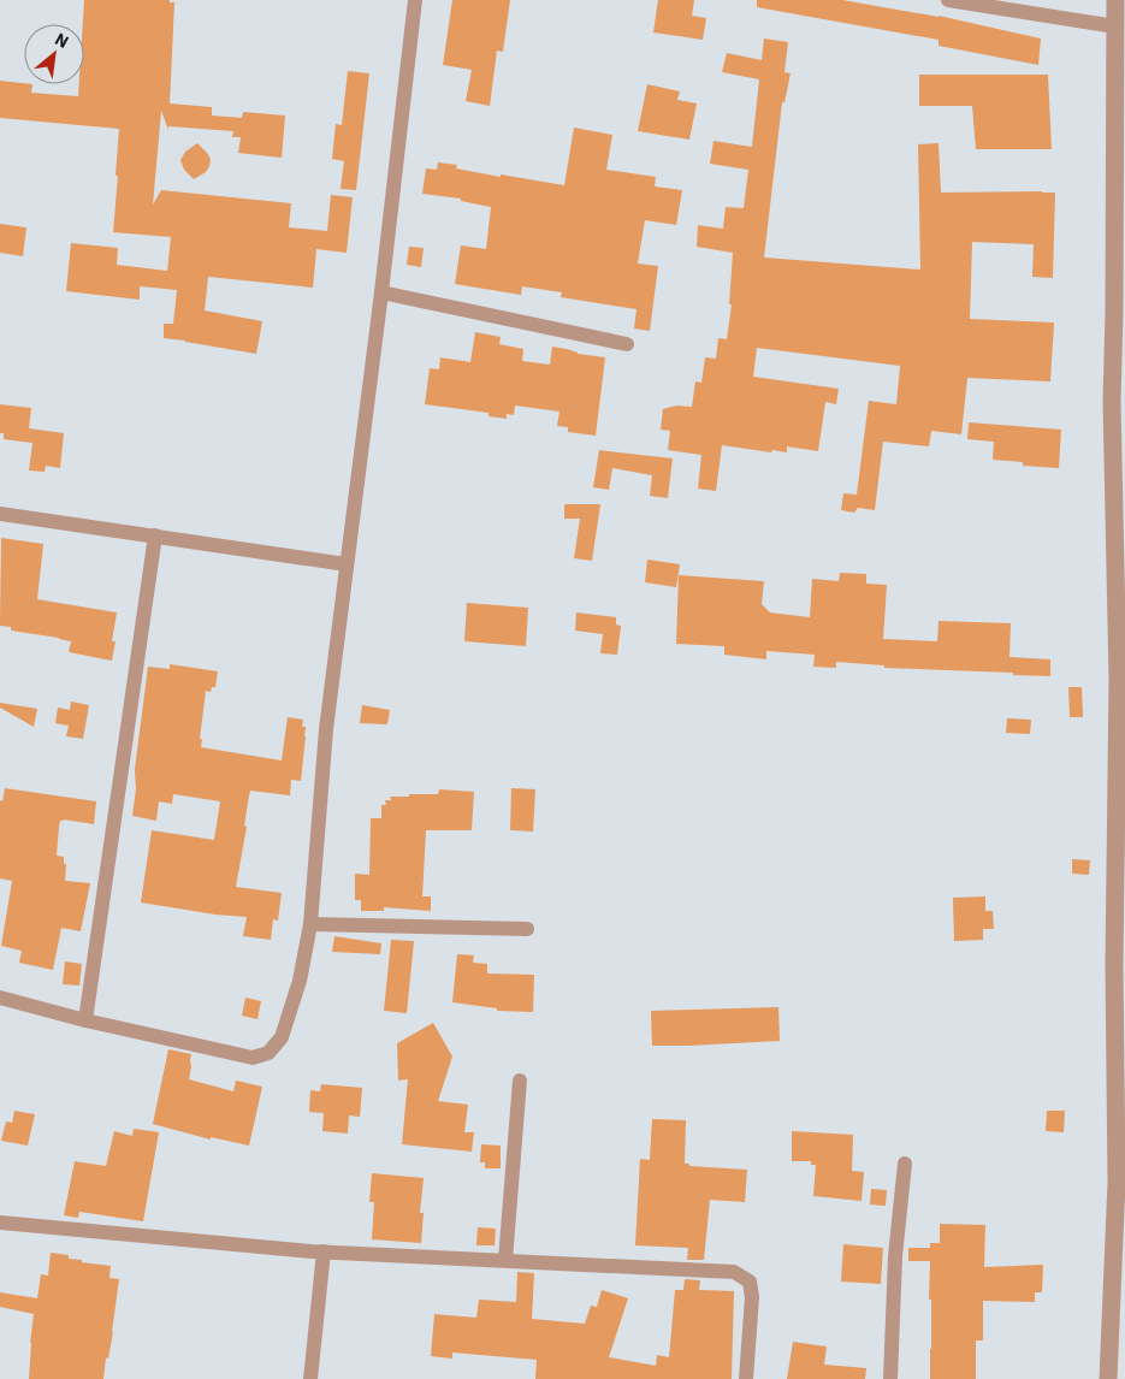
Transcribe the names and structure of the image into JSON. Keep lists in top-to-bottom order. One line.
{"north":"top right"}
